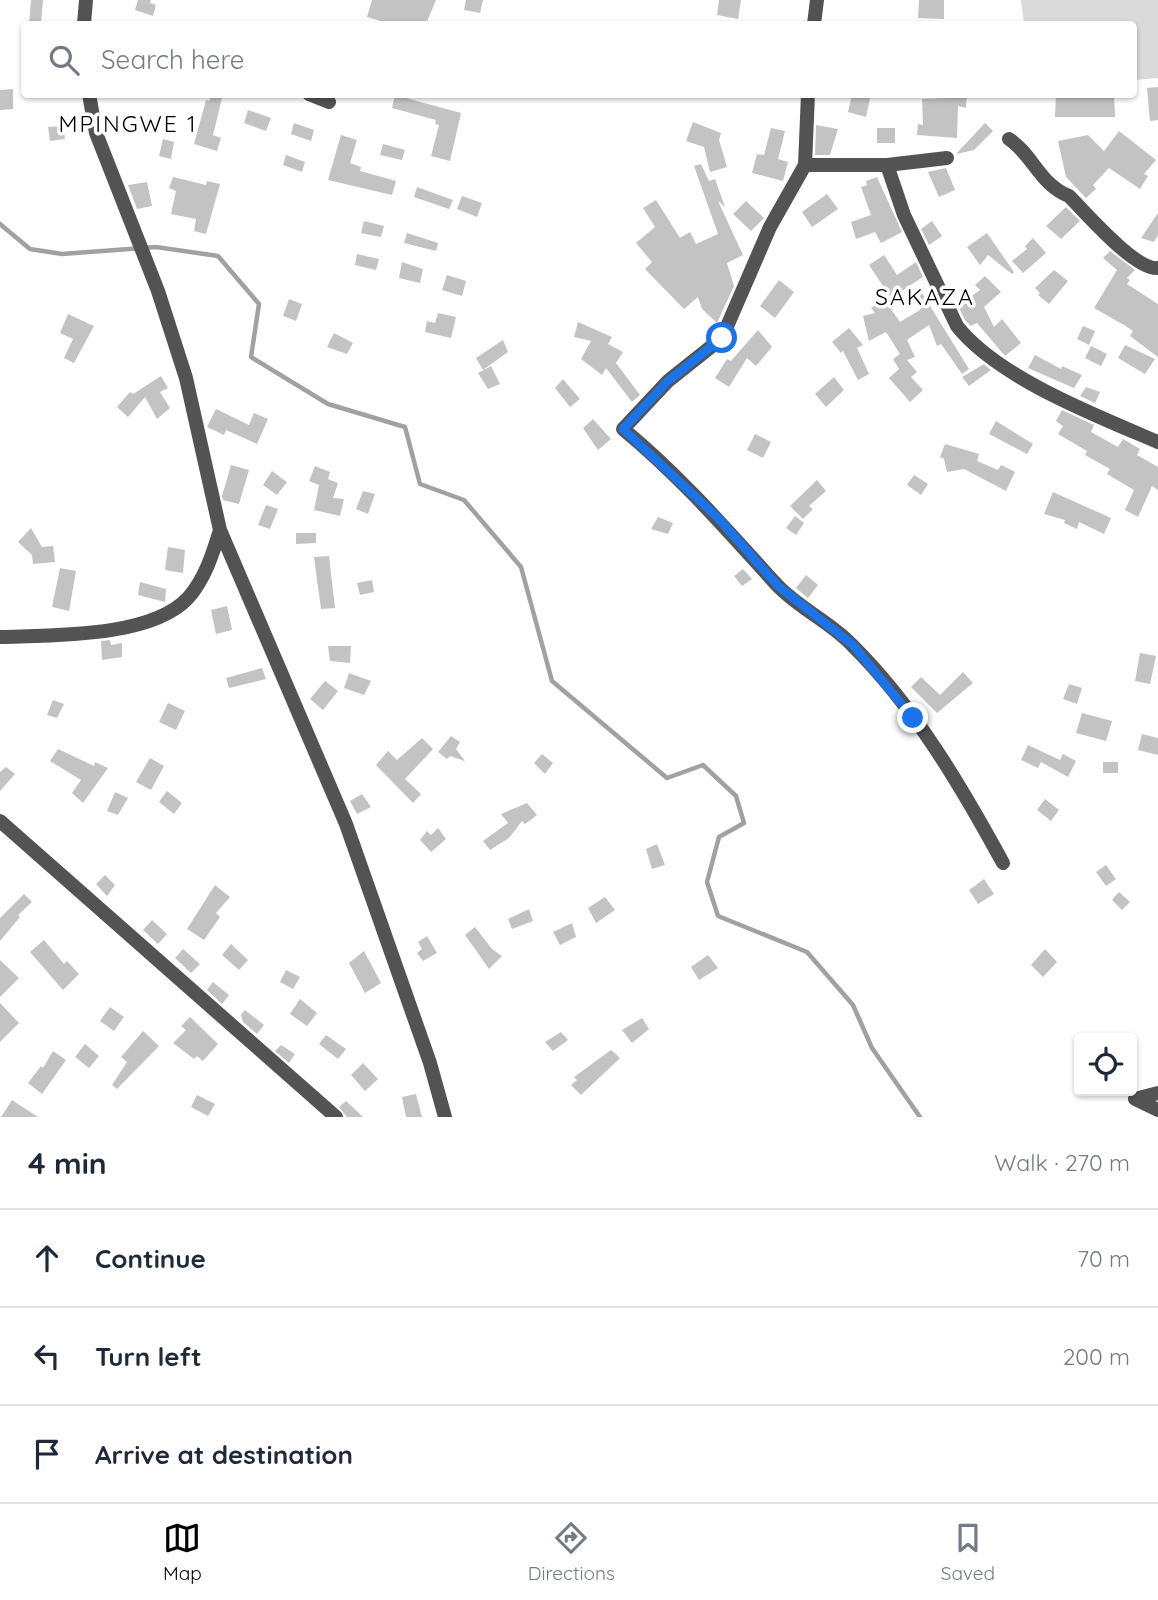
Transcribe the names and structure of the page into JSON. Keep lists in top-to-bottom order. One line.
{"districts":["MPINGWE 1","SAKAZA"],"page":{"search":"Search here","heading":["4 min","Walk · 270 m"],"list":[["Continue","70 m"],["Turn left","200 m"],"Arrive at destination"],"nav":["Map","Directions","Saved"]}}
